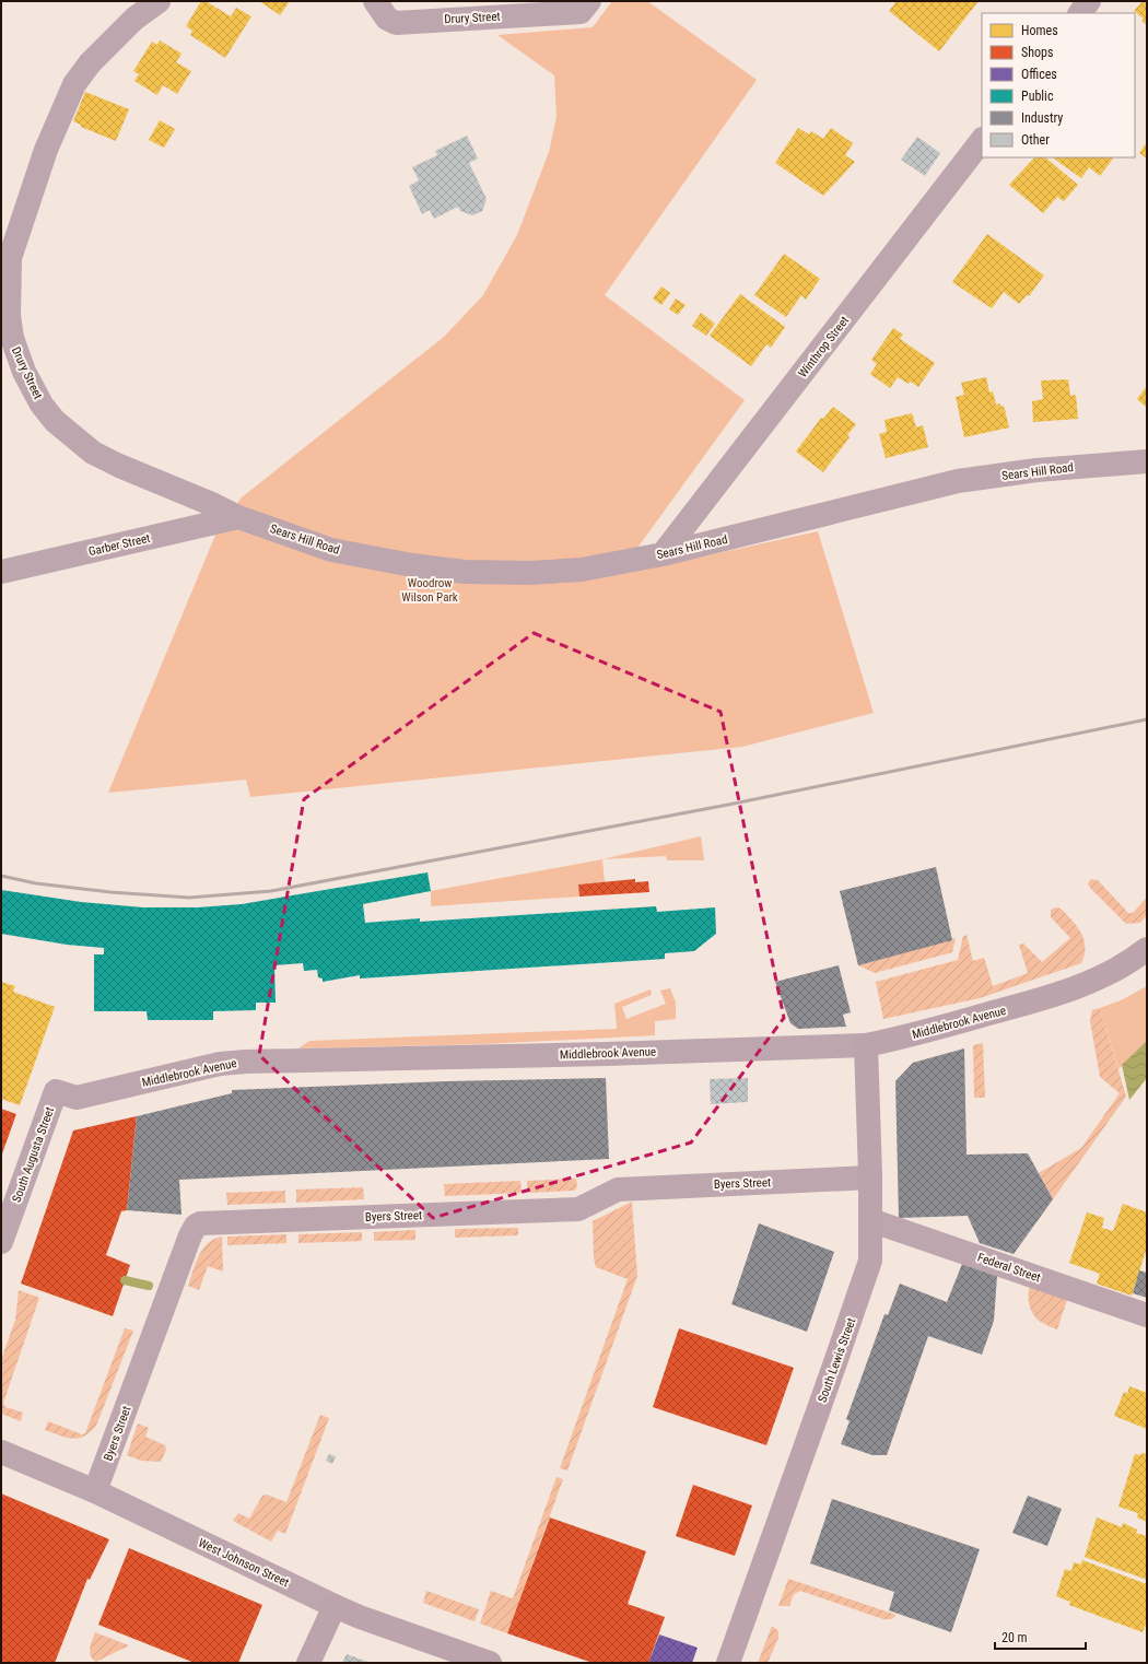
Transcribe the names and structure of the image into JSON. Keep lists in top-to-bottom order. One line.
{"streets":{"main road":["Middlebrook Avenue","South Lewis Street","West Johnson Street"],"street":["Drury Street","Winthrop Street","Sears Hill Road","Garber Street","South Augusta Street","Byers Street","Federal Street"]},"crossings":[["Drury Street","Sears Hill Road"],["Drury Street","Garber Street"],["Winthrop Street","Sears Hill Road"],["Sears Hill Road","Garber Street"],["Middlebrook Avenue","South Augusta Street"],["Middlebrook Avenue","South Lewis Street"],["Byers Street","South Lewis Street"],["Byers Street","West Johnson Street"],["Federal Street","South Lewis Street"]],"parks":["Woodrow Wilson Park"],"legend":["Homes","Shops","Offices","Public","Industry","Other"],"scale_bar":"20 m"}
